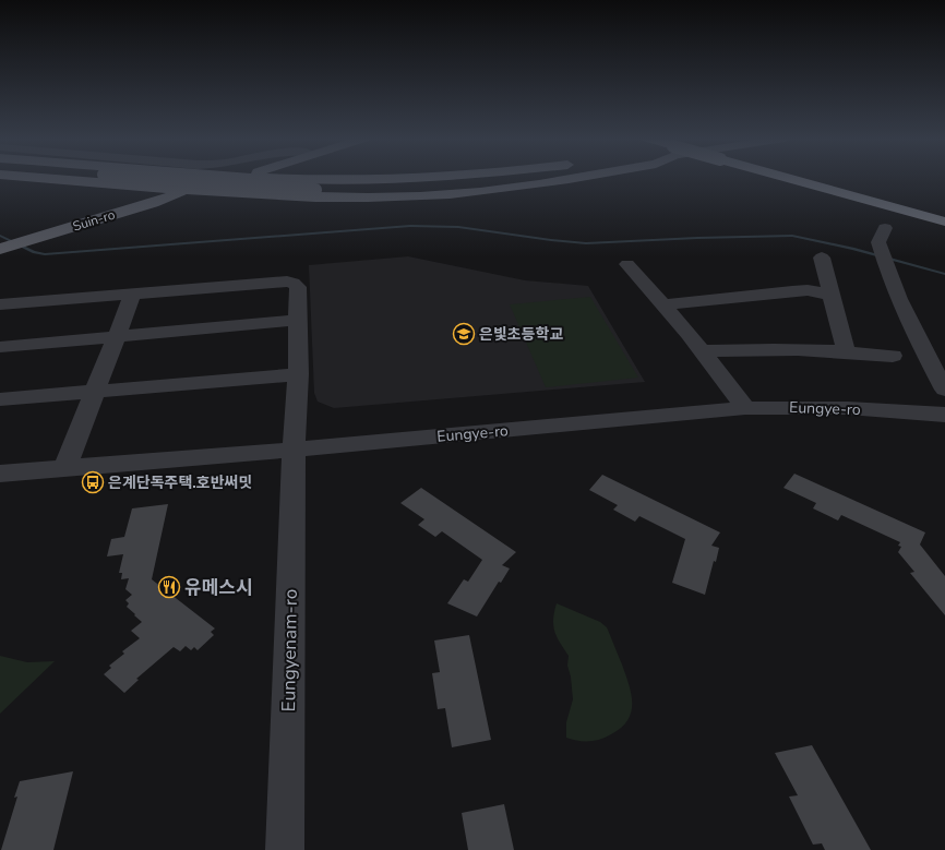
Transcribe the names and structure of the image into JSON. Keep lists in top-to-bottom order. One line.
{"streets":{"main road":["Suin-ro"],"street":["Eungye-ro","Eungyenam-ro"]},"crossings":[["Eungye-ro","Eungyenam-ro"]],"places":{"school or university":["은빛초등학교"],"bus stop":["은계단독주택.호반써밋"],"restaurant":["유메스시"]}}
